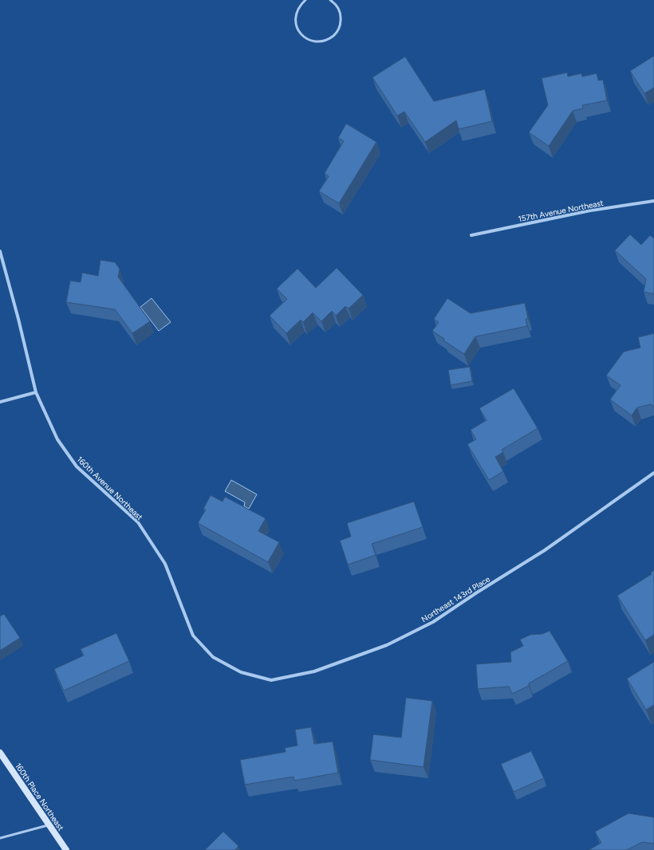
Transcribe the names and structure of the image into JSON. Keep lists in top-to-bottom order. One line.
{"streets":{"street":["157th Avenue Northeast","160th Avenue Northeast","Northeast 143rd Place","160th Place Northeast"]},"crossings":[["160th Avenue Northeast","Northeast 143rd Place"]]}
